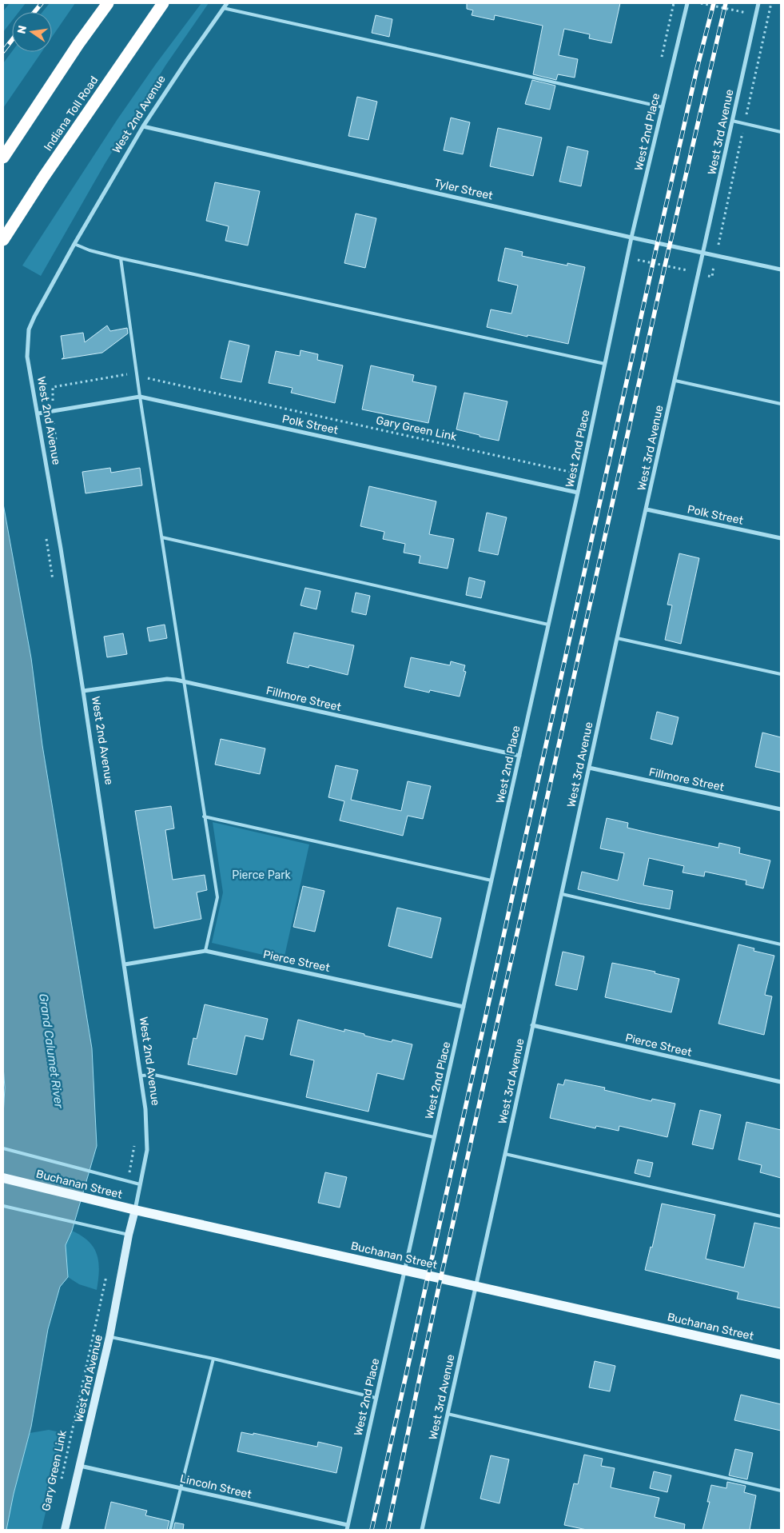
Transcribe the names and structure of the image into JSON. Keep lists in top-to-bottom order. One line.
{"streets":{"highway":["Indiana Toll Road"],"main road":["Buchanan Street"],"street":["West 2nd Avenue","West 2nd Place","West 3rd Avenue","Tyler Street","Polk Street","Fillmore Street","Pierce Street","Lincoln Street"],"path":["Gary Green Link"]},"crossings":[["West 2nd Avenue","Tyler Street"],["West 2nd Avenue","Polk Street"],["West 2nd Avenue","Fillmore Street"],["West 2nd Avenue","Pierce Street"],["West 2nd Avenue","Buchanan Street"],["West 2nd Avenue","Lincoln Street"],["West 2nd Place","Tyler Street"],["West 2nd Place","Polk Street"],["West 2nd Place","Fillmore Street"],["West 2nd Place","Pierce Street"],["West 2nd Place","Buchanan Street"],["West 2nd Place","Lincoln Street"],["West 3rd Avenue","Tyler Street"],["West 3rd Avenue","Polk Street"],["West 3rd Avenue","Fillmore Street"],["West 3rd Avenue","Pierce Street"],["West 3rd Avenue","Buchanan Street"]],"water":["Grand Calumet River"],"parks":["Pierce Park"],"north":"left"}
